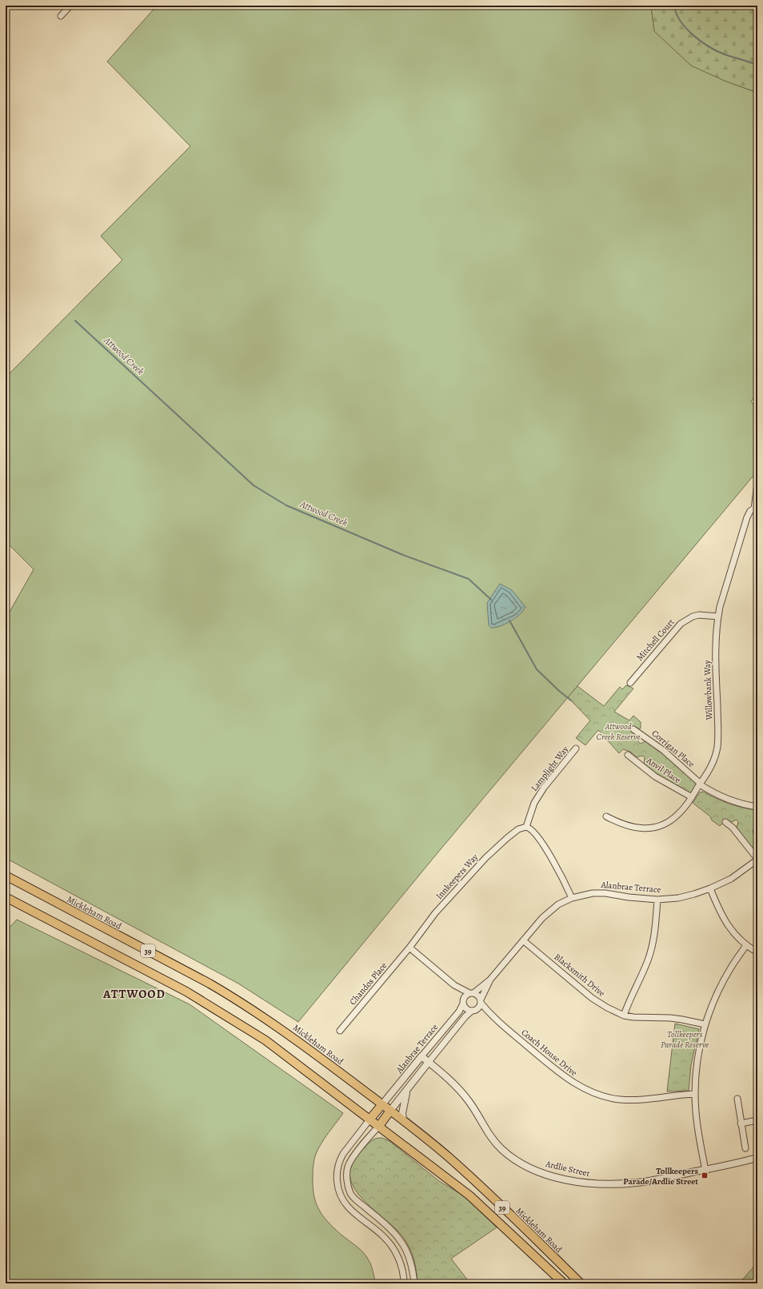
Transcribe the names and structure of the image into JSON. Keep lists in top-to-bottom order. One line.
{"streets":{"main road":["Mickleham Road","39"],"street":["Mitchell Court","Willowbank Way","Corrigan Place","Lamplight Way","Anvil Place","Innkeepers Way","Alanbrae Terrace","Blacksmith Drive","Chandos Place","Coach House Drive","Ardlie Street"]},"crossings":[["Mitchell Court","Willowbank Way"],["Willowbank Way","Corrigan Place"],["Willowbank Way","Anvil Place"],["Lamplight Way","Innkeepers Way"],["Innkeepers Way","Chandos Place"],["Alanbrae Terrace","Mickleham Road"],["Alanbrae Terrace","Blacksmith Drive"],["Alanbrae Terrace","Coach House Drive"],["Alanbrae Terrace","Ardlie Street"]],"districts":["ATTWOOD"],"water":["Attwood Creek"],"parks":["Attwood Creek Reserve","Tollkeepers Parade Reserve"],"places":{"transit":["Tollkeepers Parade/Ardlie Street"]}}
